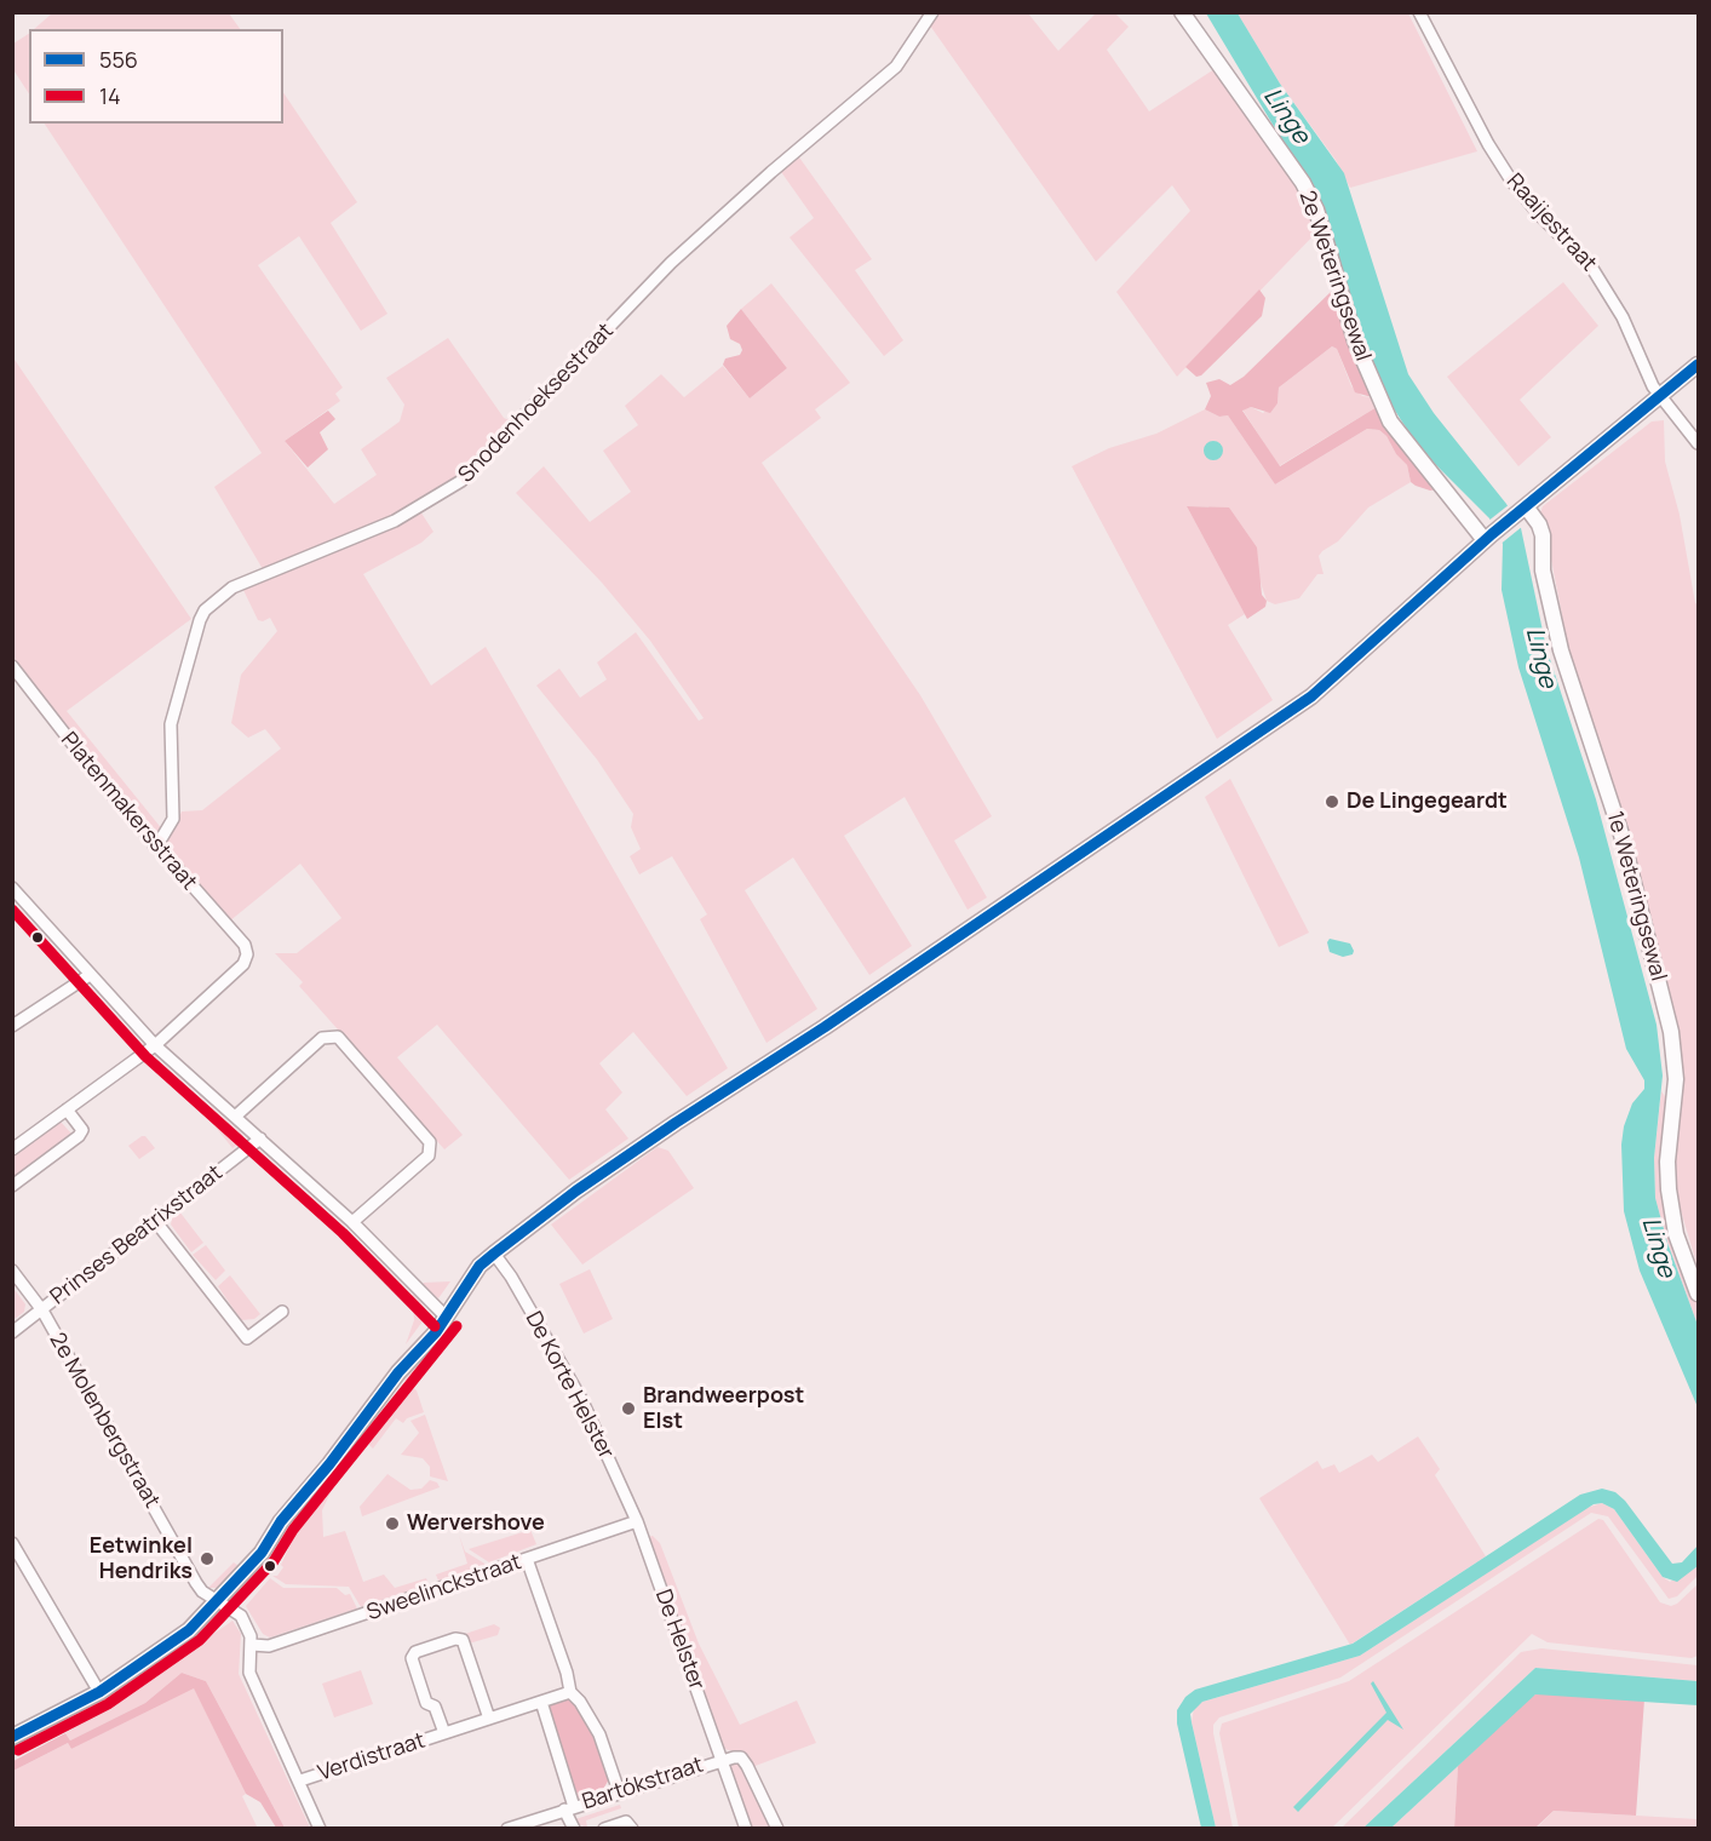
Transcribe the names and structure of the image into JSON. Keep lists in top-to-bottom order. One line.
{"streets":{"street":["Raaijestraat","2e Weteringsewal","Snodenhoeksestraat","Platenmakersstraat","1e Weteringsewal","Prinses Beatrixstraat","De Korte Helster","2e Molenbergstraat","Sweelinckstraat","De Helster","Verdistraat","Bartókstraat"]},"crossings":[["Snodenhoeksestraat","Platenmakersstraat"],["Prinses Beatrixstraat","2e Molenbergstraat"],["De Korte Helster","Sweelinckstraat"],["De Korte Helster","De Helster"],["2e Molenbergstraat","Sweelinckstraat"],["Sweelinckstraat","De Helster"],["De Helster","Bartókstraat"]],"water":["Linge"],"places":["De Lingegeardt","Brandweerpost Elst","Wervershove","Eetwinkel Hendriks"],"lines":["transit line 556","transit line 14"],"legend":["556","14"]}
